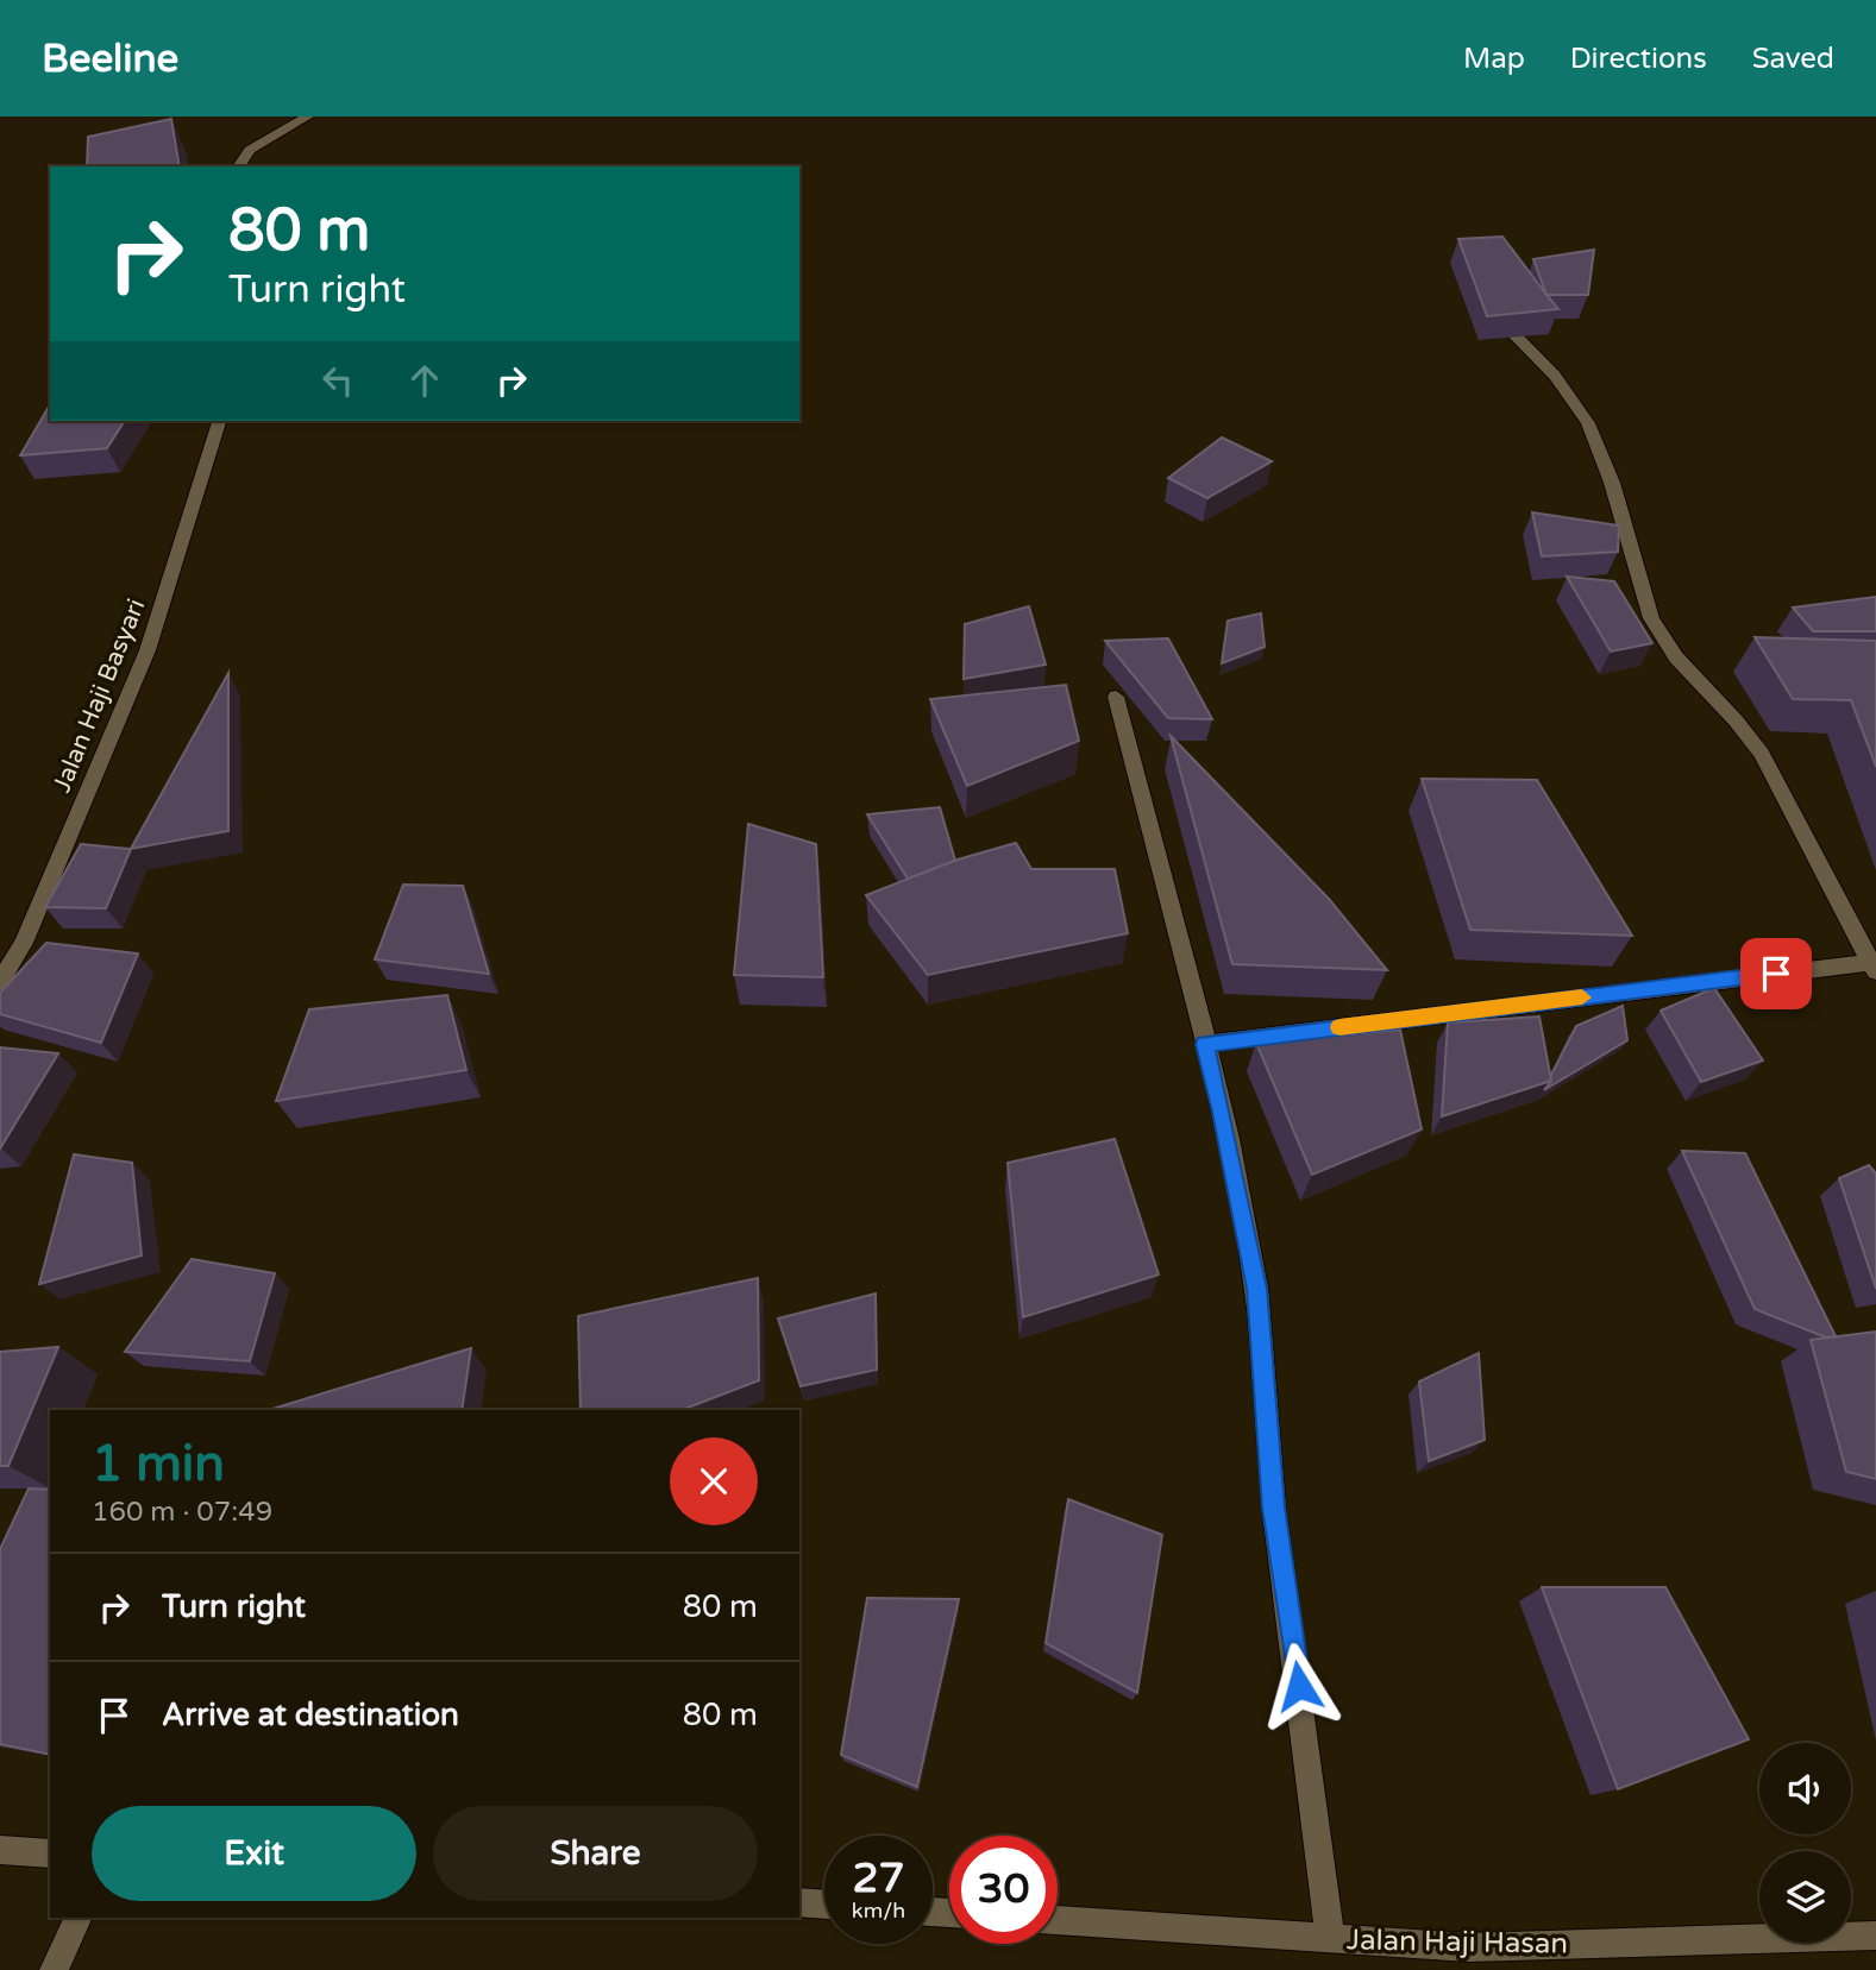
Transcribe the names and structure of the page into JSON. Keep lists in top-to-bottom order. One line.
{"streets":{"street":["Jalan Haji Basyari","Jalan Haji Hasan"]},"page":{"header":"Beeline","nav":["Map","Directions","Saved"],"turn":["80 m","Turn right"],"heading":["1 min","160 m · 07:49"],"list":[{"name":"Turn right","value":"80 m"},{"name":"Arrive at destination","value":"80 m"}],"buttons":["Exit","Share"],"speed":"27 km/h","limit":"30"}}
